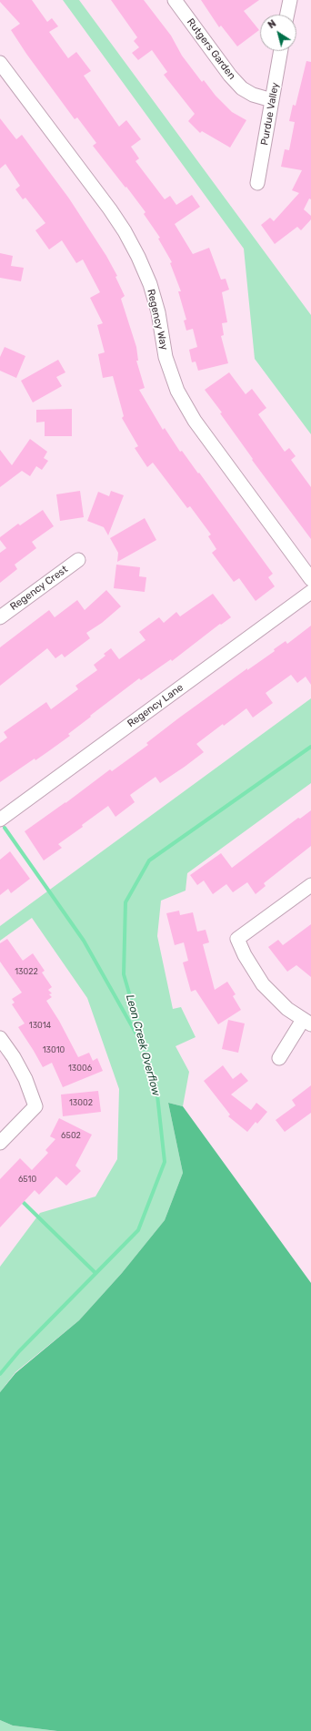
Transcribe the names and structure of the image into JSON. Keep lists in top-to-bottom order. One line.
{"streets":{"street":["Rutgers Garden","Purdue Valley","Regency Way","Regency Crest","Regency Lane"]},"crossings":[["Rutgers Garden","Purdue Valley"]],"water":["Leon Creek Overflow"],"house_numbers":["13022","13014","13010","13006","13002","6502","6510"],"north":"top left"}
